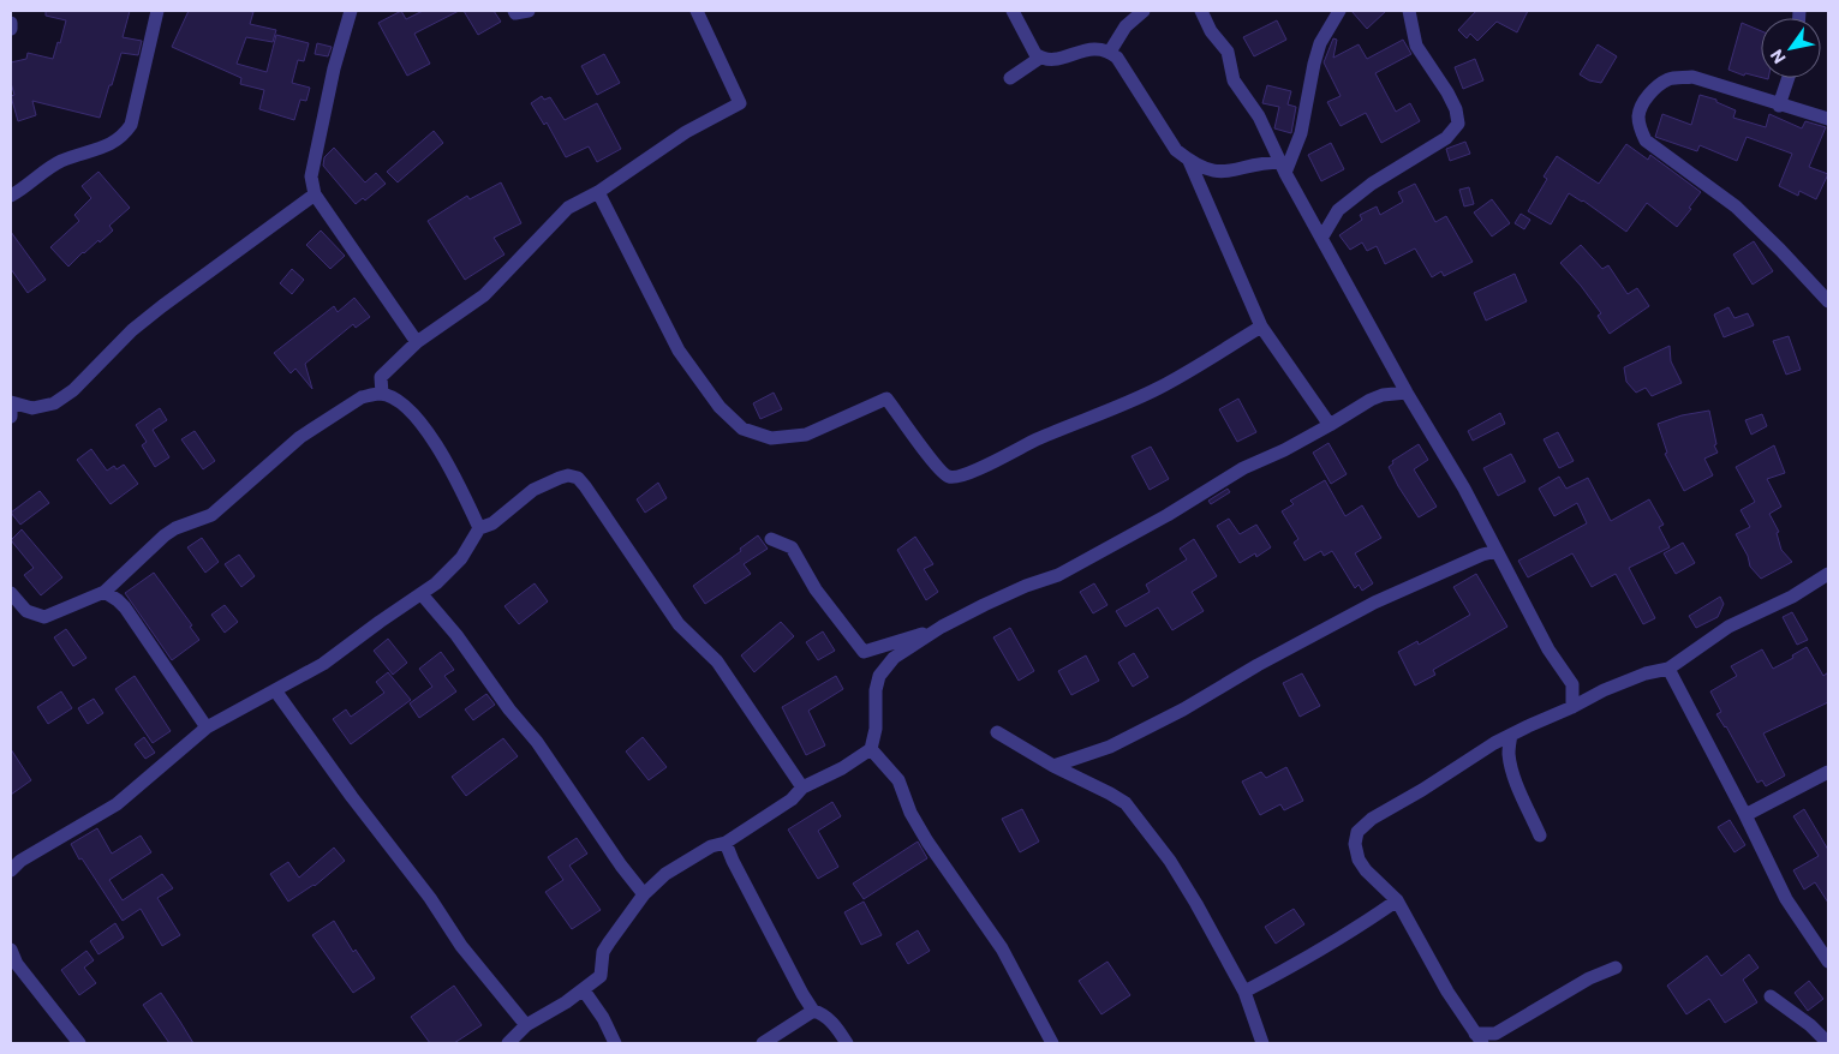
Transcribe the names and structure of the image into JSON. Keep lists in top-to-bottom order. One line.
{"north":"bottom left"}
